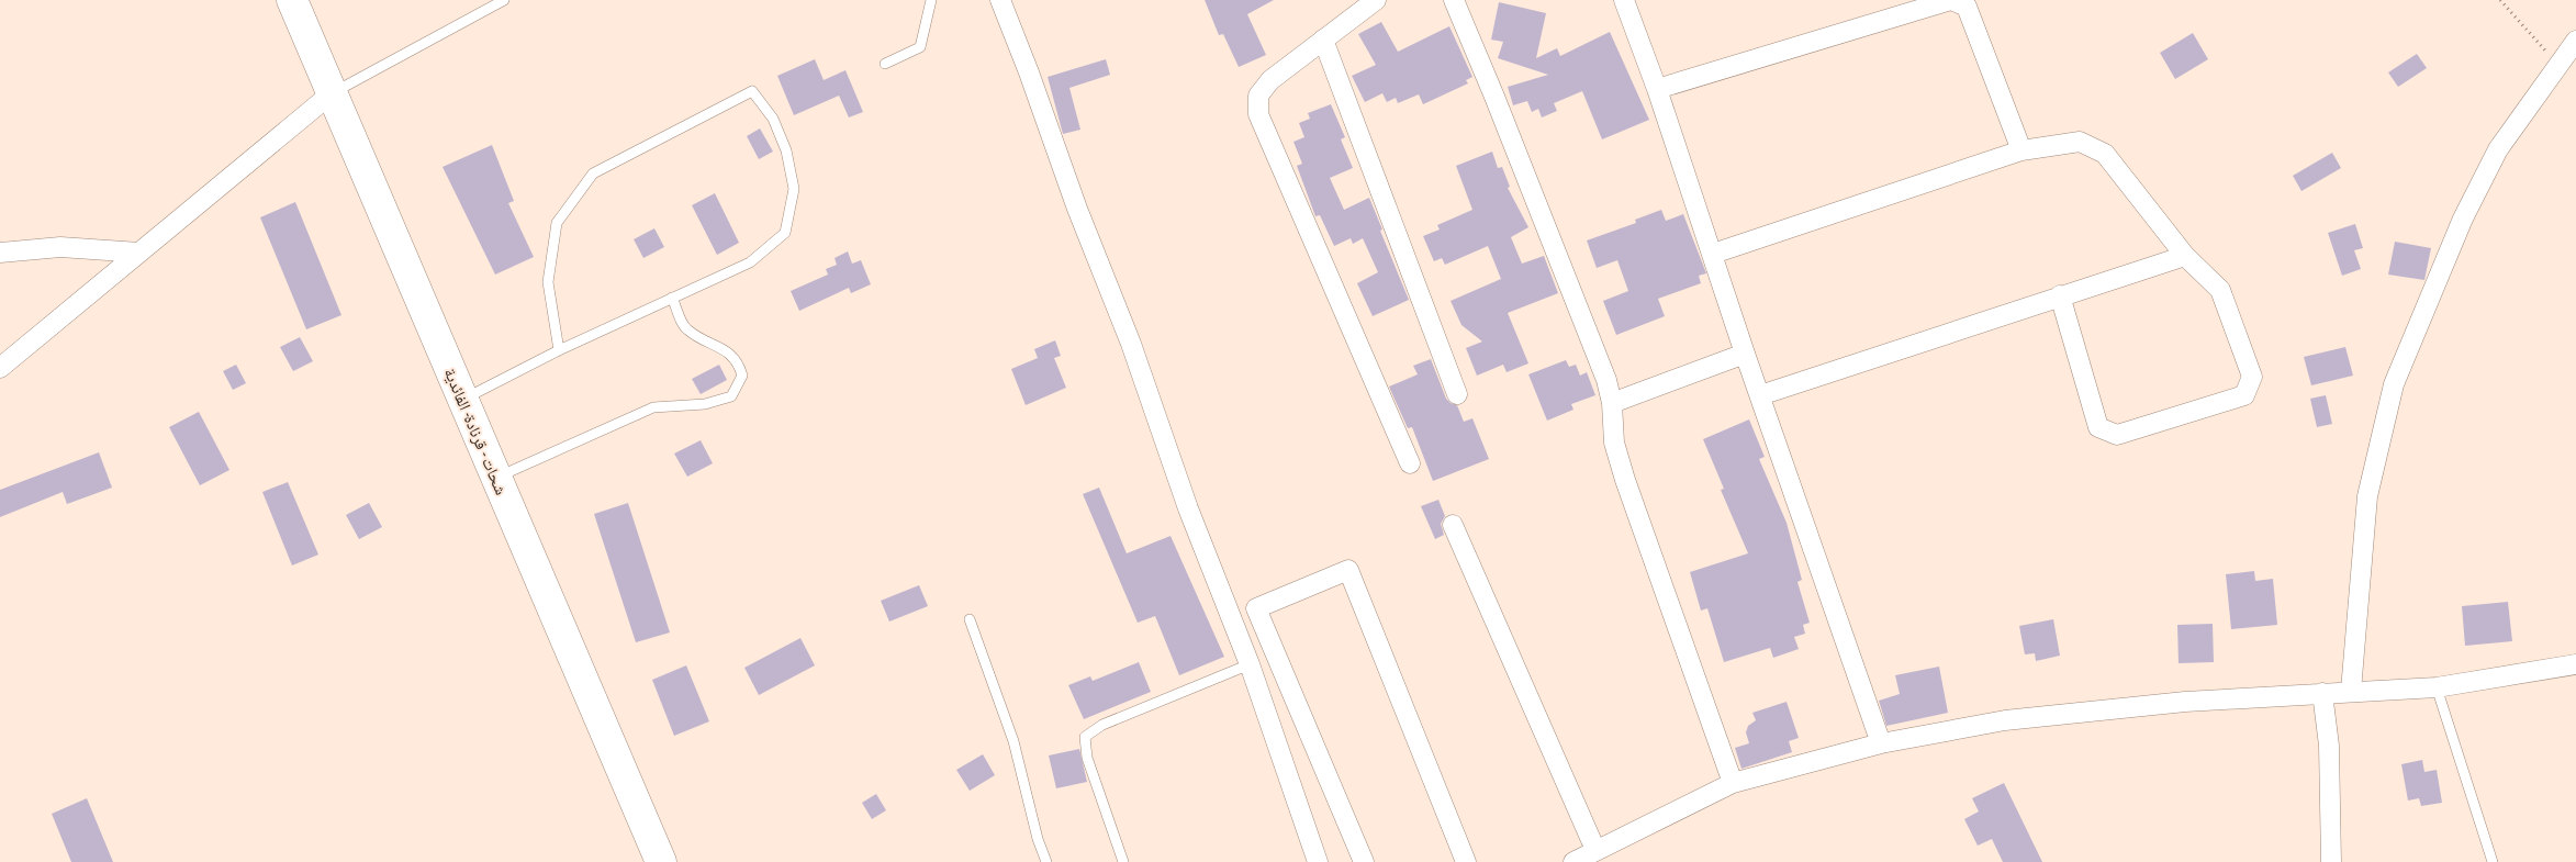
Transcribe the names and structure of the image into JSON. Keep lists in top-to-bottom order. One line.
{"streets":{"main road":["شحات - قرنادة- الفائدية"]}}
